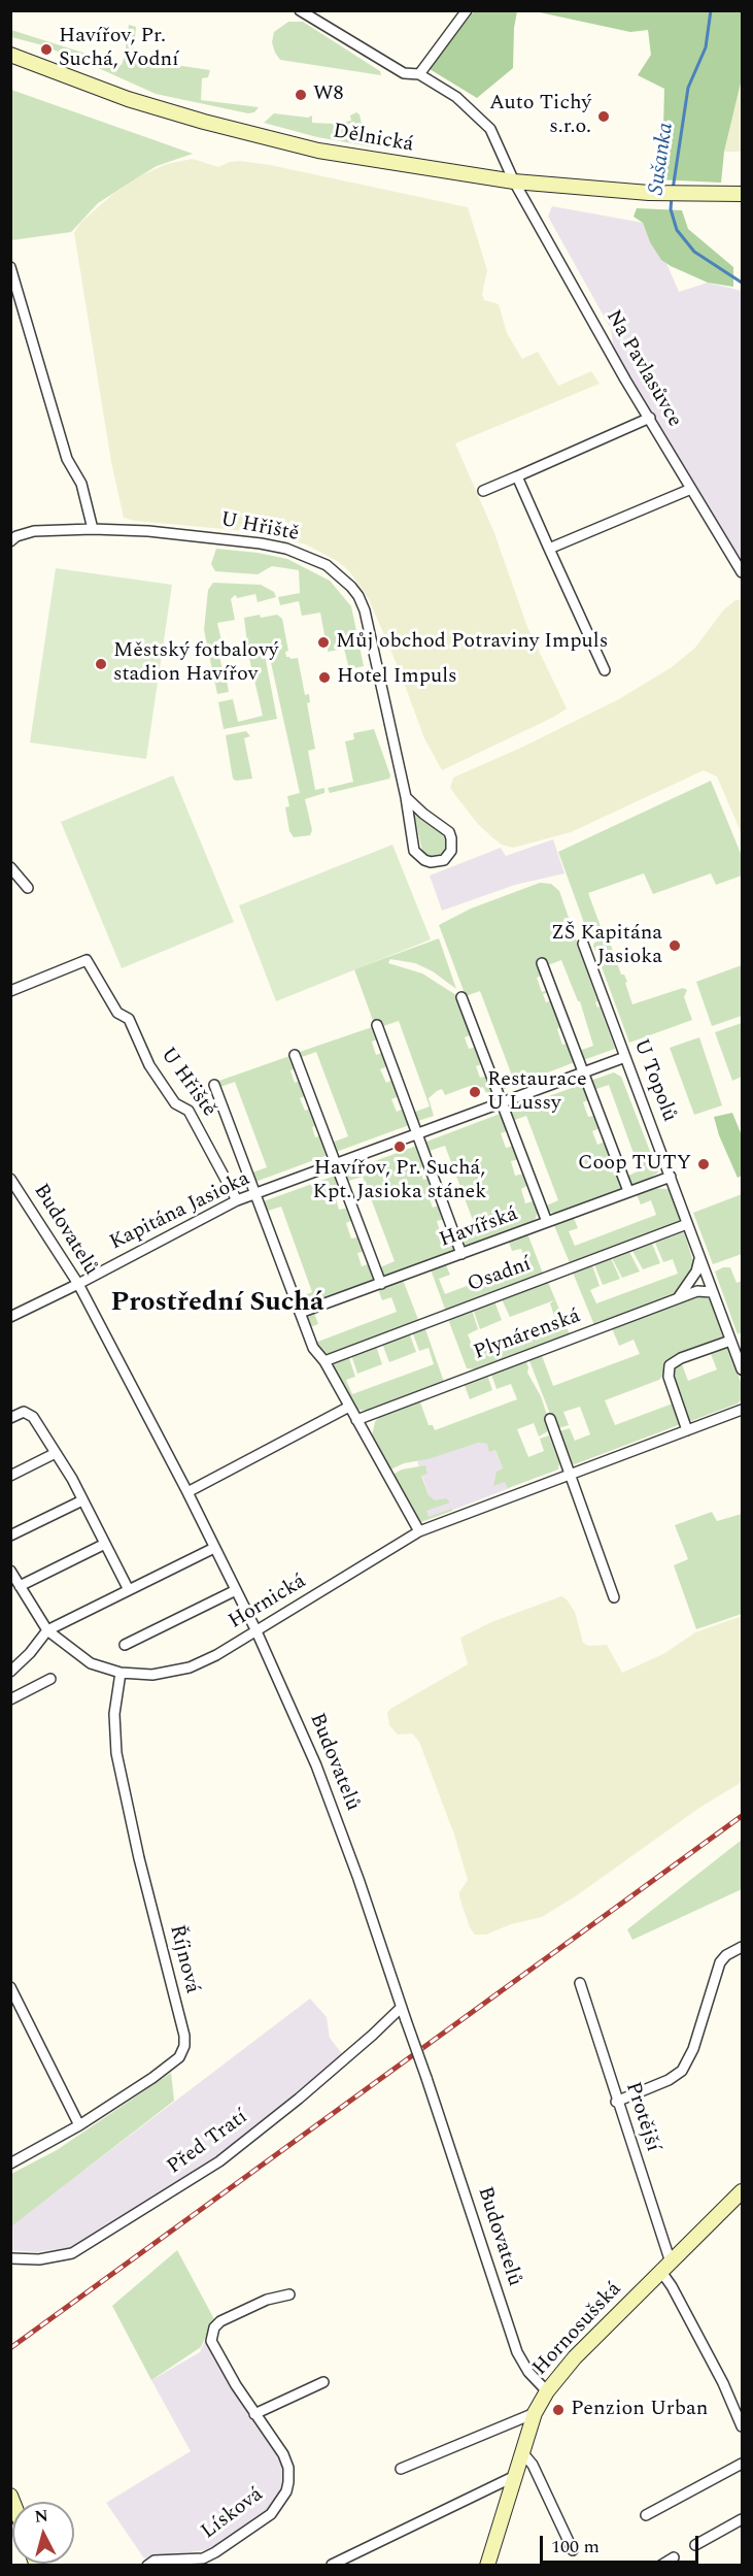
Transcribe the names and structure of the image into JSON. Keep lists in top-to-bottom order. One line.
{"streets":{"main road":["Dělnická","Hornosušská"],"street":["Na Pavlasůvce","U Hřiště","U Topolů","Kapitána Jasioka","Havířská","Budovatelů","Osadní","Plynárenská","Hornická","Říjnová","Protější","Před Tratí","Lísková"]},"crossings":[["Dělnická","Na Pavlasůvce"],["U Hřiště","Kapitána Jasioka"],["U Topolů","Kapitána Jasioka"],["U Topolů","Havířská"],["U Topolů","Osadní"],["U Topolů","Plynárenská"],["Kapitána Jasioka","Budovatelů"],["Budovatelů","Hornická"],["Budovatelů","Před Tratí"],["Budovatelů","Hornosušská"],["Hornická","Říjnová"],["Protější","Hornosušská"]],"districts":["Prostřední Suchá"],"water":["Sušanka"],"places":["Havířov, Pr. Suchá, Vodní","W8","Auto Tichý s.r.o.","Můj obchod Potraviny Impuls","Městský fotbalový stadion Havířov","Hotel Impuls","ZŠ Kapitána Jasioka","Restaurace U Lussy","Havířov, Pr. Suchá, Kpt. Jasioka stánek","Coop TUTY","Penzion Urban"],"scale_bar":"100 m","north":"top"}
